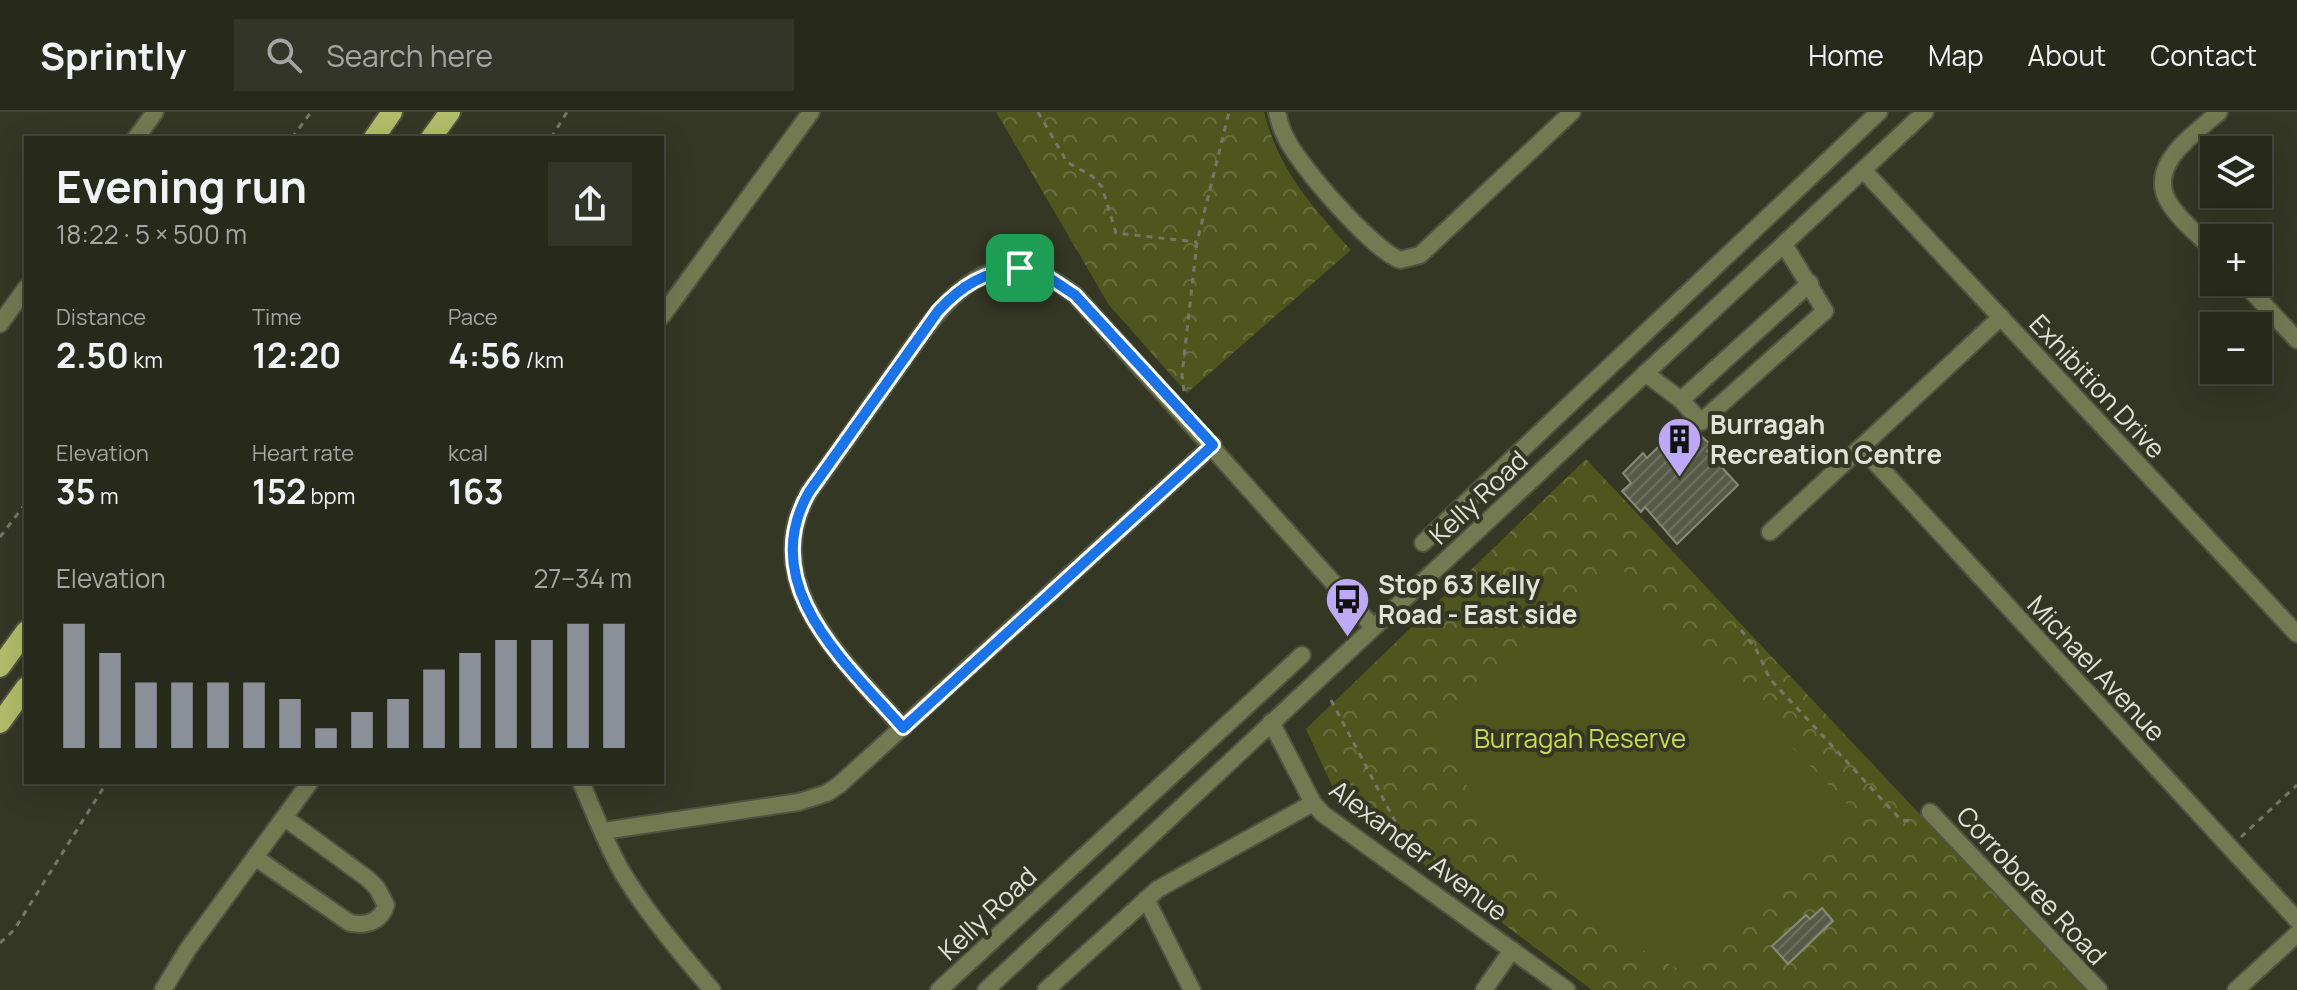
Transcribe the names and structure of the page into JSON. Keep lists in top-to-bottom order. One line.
{"streets":{"street":["Exhibition Drive","Kelly Road","Michael Avenue","Alexander Avenue","Corroboree Road"]},"crossings":[["Exhibition Drive","Kelly Road"],["Kelly Road","Alexander Avenue"]],"parks":["Burragah Reserve"],"places":{"building":["Burragah Recreation Centre"],"bus stop":["Stop 63 Kelly Road - East side"]},"page":{"header":"Sprintly","search":"Search here","nav":["Home","Map","About","Contact"],"map_buttons":["+","−"],"heading":["Evening run","18:22 · 5 × 500 m"],"stats":[["Distance","2.50 km"],["Time","12:20"],["Pace","4:56 /km"],["Elevation","35 m"],["Heart rate","152 bpm"],["kcal","163"]],"chart":["Elevation","27–34 m"]}}
